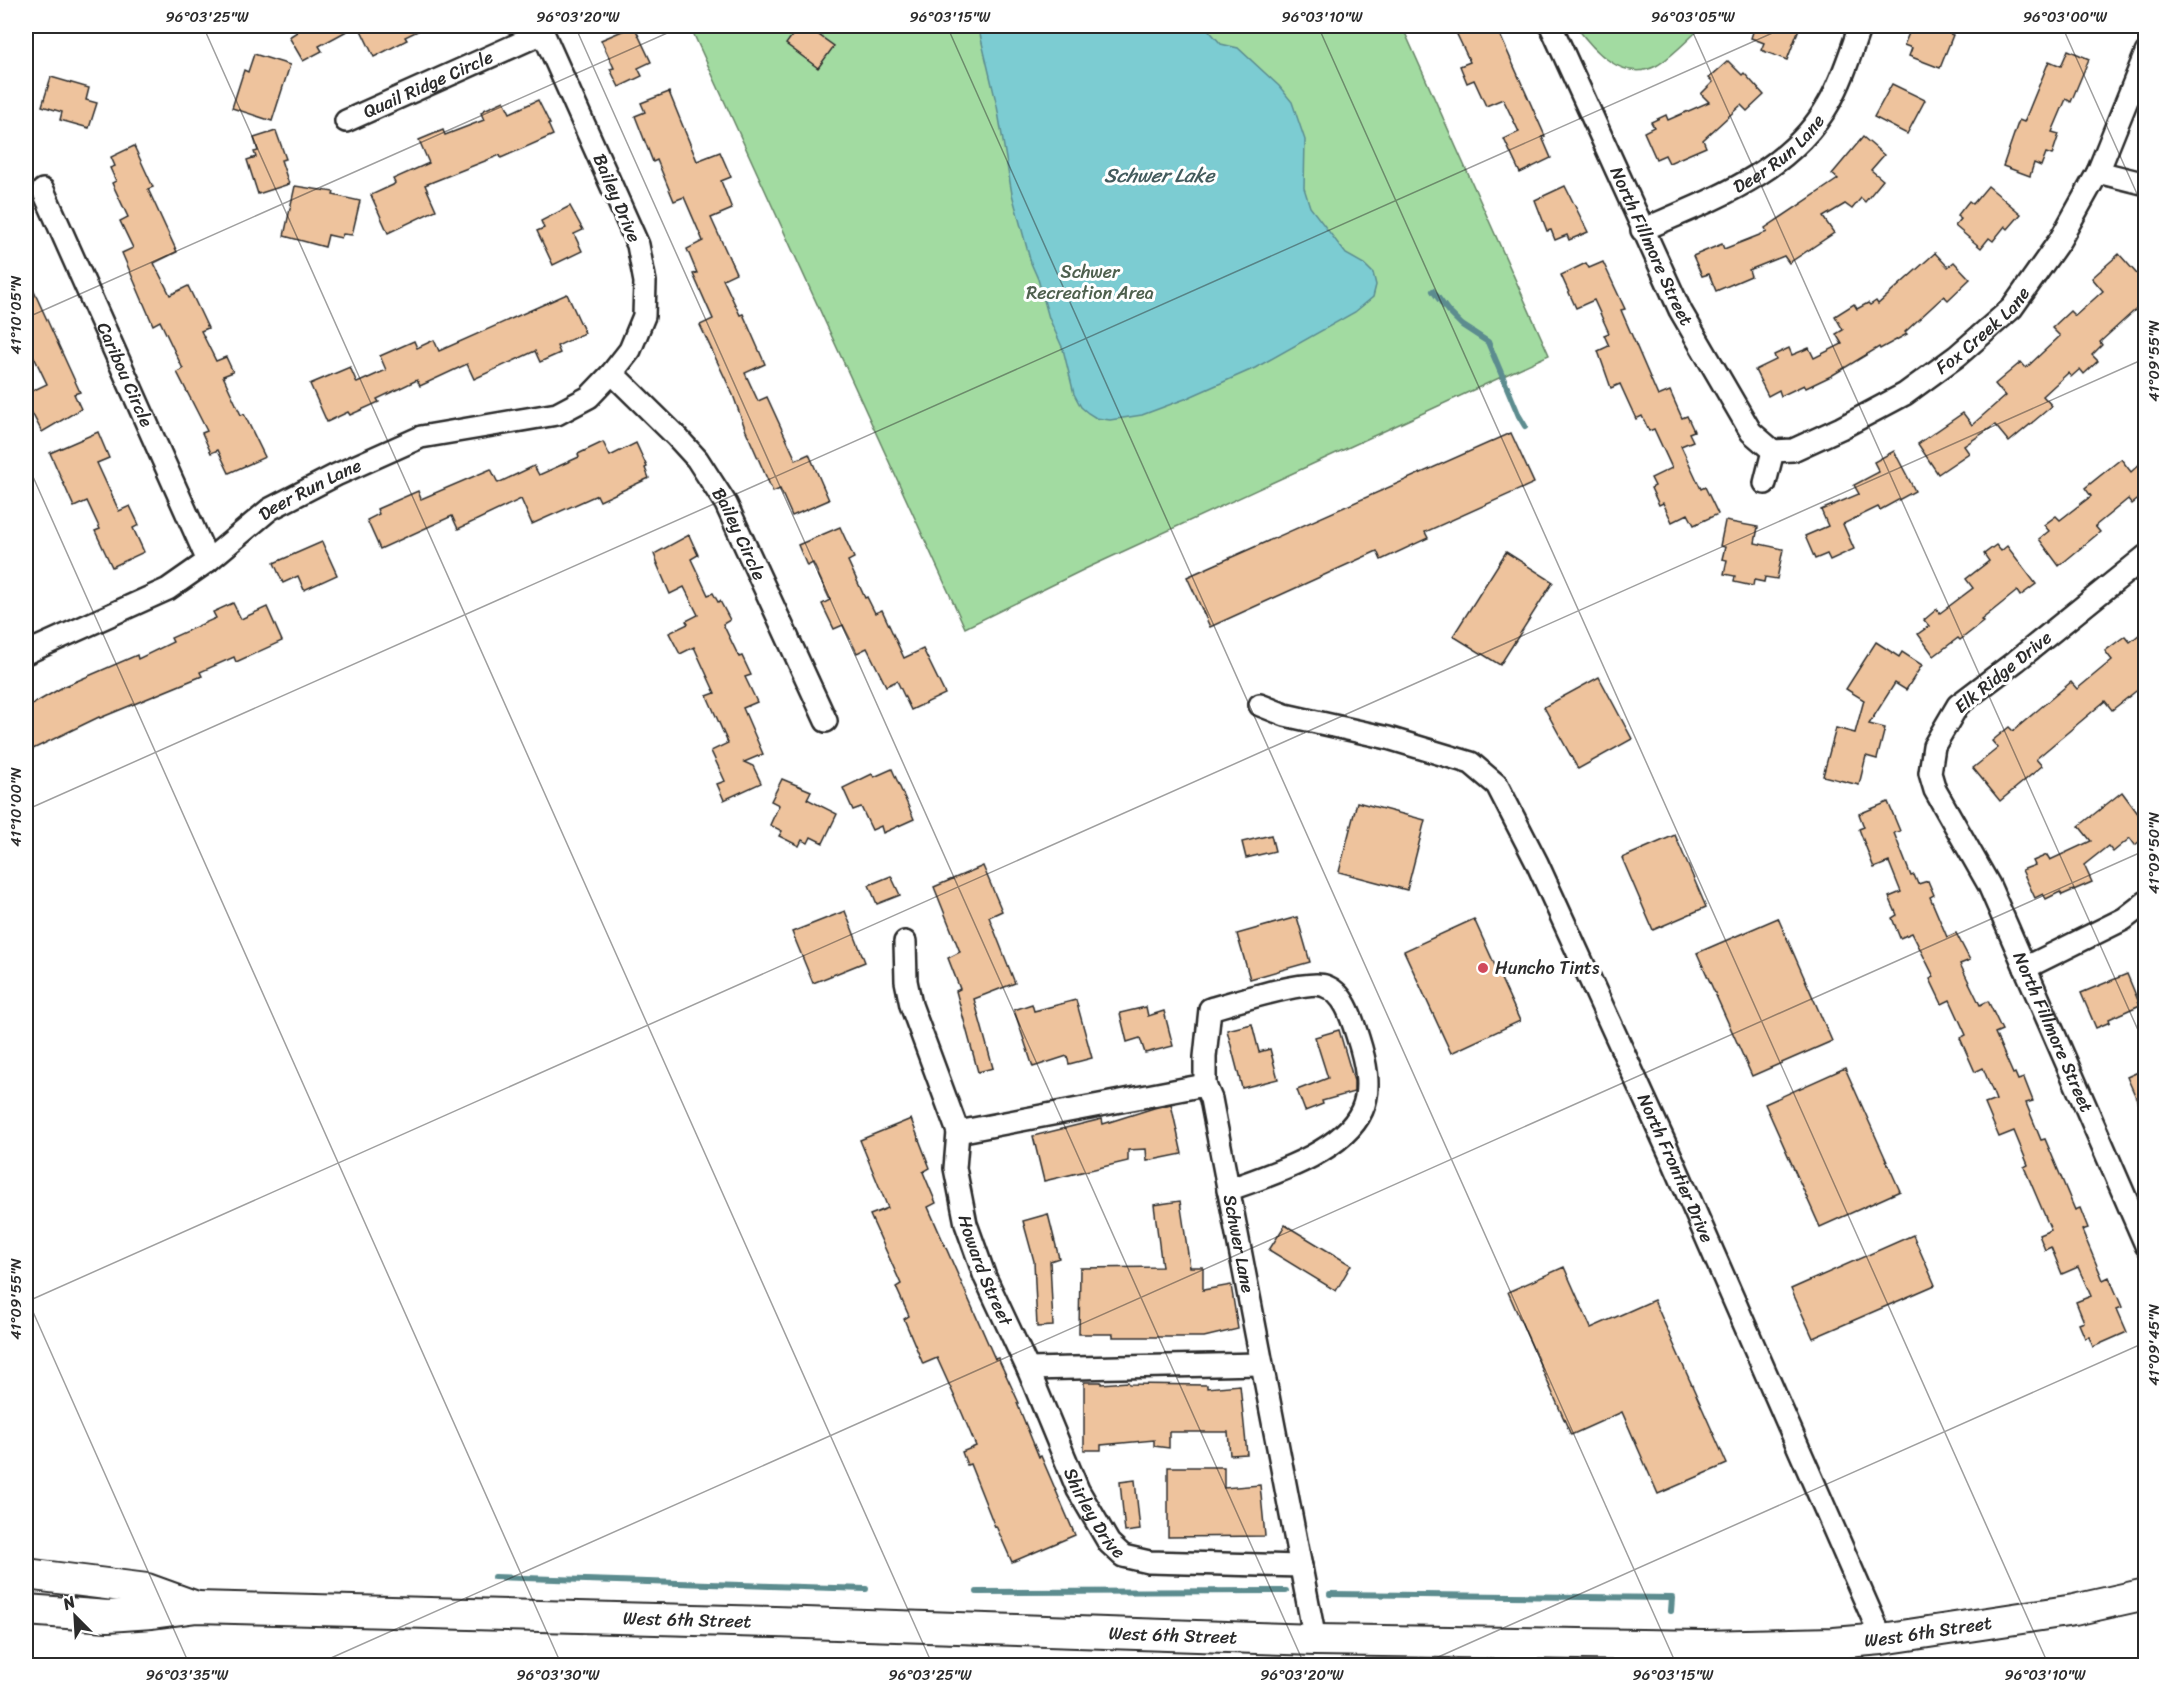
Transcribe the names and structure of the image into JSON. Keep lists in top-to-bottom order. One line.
{"streets":{"main road":["West 6th Street"],"street":["Quail Ridge Circle","Deer Run Lane","Bailey Drive","North Fillmore Street","Fox Creek Lane","Caribou Circle","Bailey Circle","Elk Ridge Drive","North Frontier Drive","Schwer Lane","Howard Street","Shirley Drive"]},"crossings":[["Quail Ridge Circle","Bailey Drive"],["Deer Run Lane","Bailey Drive"],["Deer Run Lane","North Fillmore Street"],["Deer Run Lane","Caribou Circle"],["Deer Run Lane","Bailey Circle"],["Bailey Drive","Bailey Circle"],["North Fillmore Street","Fox Creek Lane"],["North Fillmore Street","Elk Ridge Drive"],["North Frontier Drive","West 6th Street"],["Schwer Lane","Shirley Drive"],["Schwer Lane","West 6th Street"],["Howard Street","Shirley Drive"]],"water":["Schwer Lake"],"parks":["Schwer Recreation Area"],"places":["Huncho Tints"],"north":"top left","coordinates":["96°03'25\"W","96°03'20\"W","96°03'15\"W","96°03'10\"W","96°03'05\"W","96°03'00\"W","41°10'05\"N","41°09'55\"N","41°10'00\"N","41°09'50\"N","41°09'45\"N","96°03'35\"W","96°03'30\"W"]}
